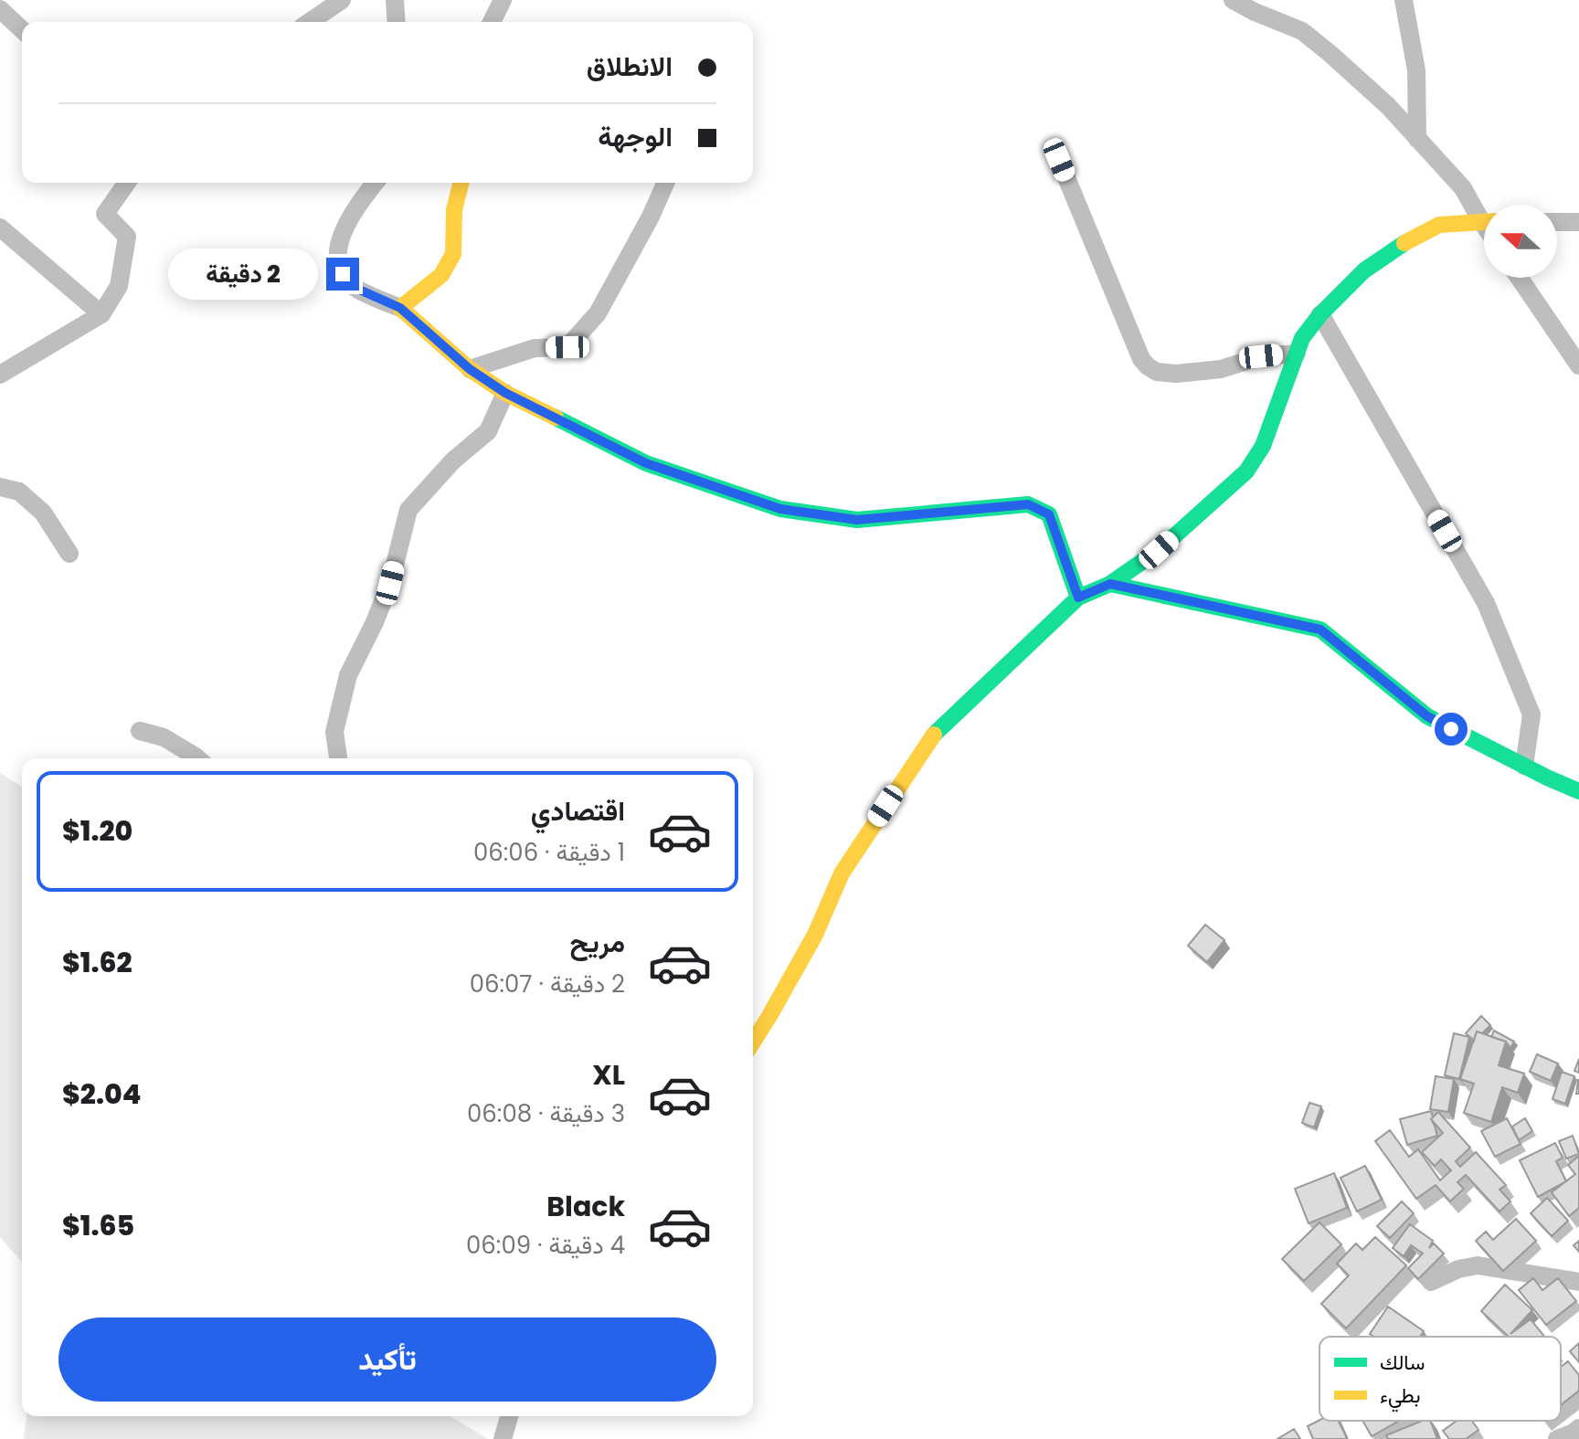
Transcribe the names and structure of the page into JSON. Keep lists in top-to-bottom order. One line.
{"legend":["سالك","بطيء"],"north":"left","page":{"banner":["الانطلاق","الوجهة"],"bubble":"2 دقيقة","list":[{"name":"اقتصادي","note":"1 دقيقة · 06:06","value":"$1.20"},{"name":"مريح","note":"2 دقيقة · 06:07","value":"$1.62"},{"name":"XL","note":"3 دقيقة · 06:08","value":"$2.04"},{"name":"Black","note":"4 دقيقة · 06:09","value":"$1.65"}],"buttons":"تأكيد"}}
